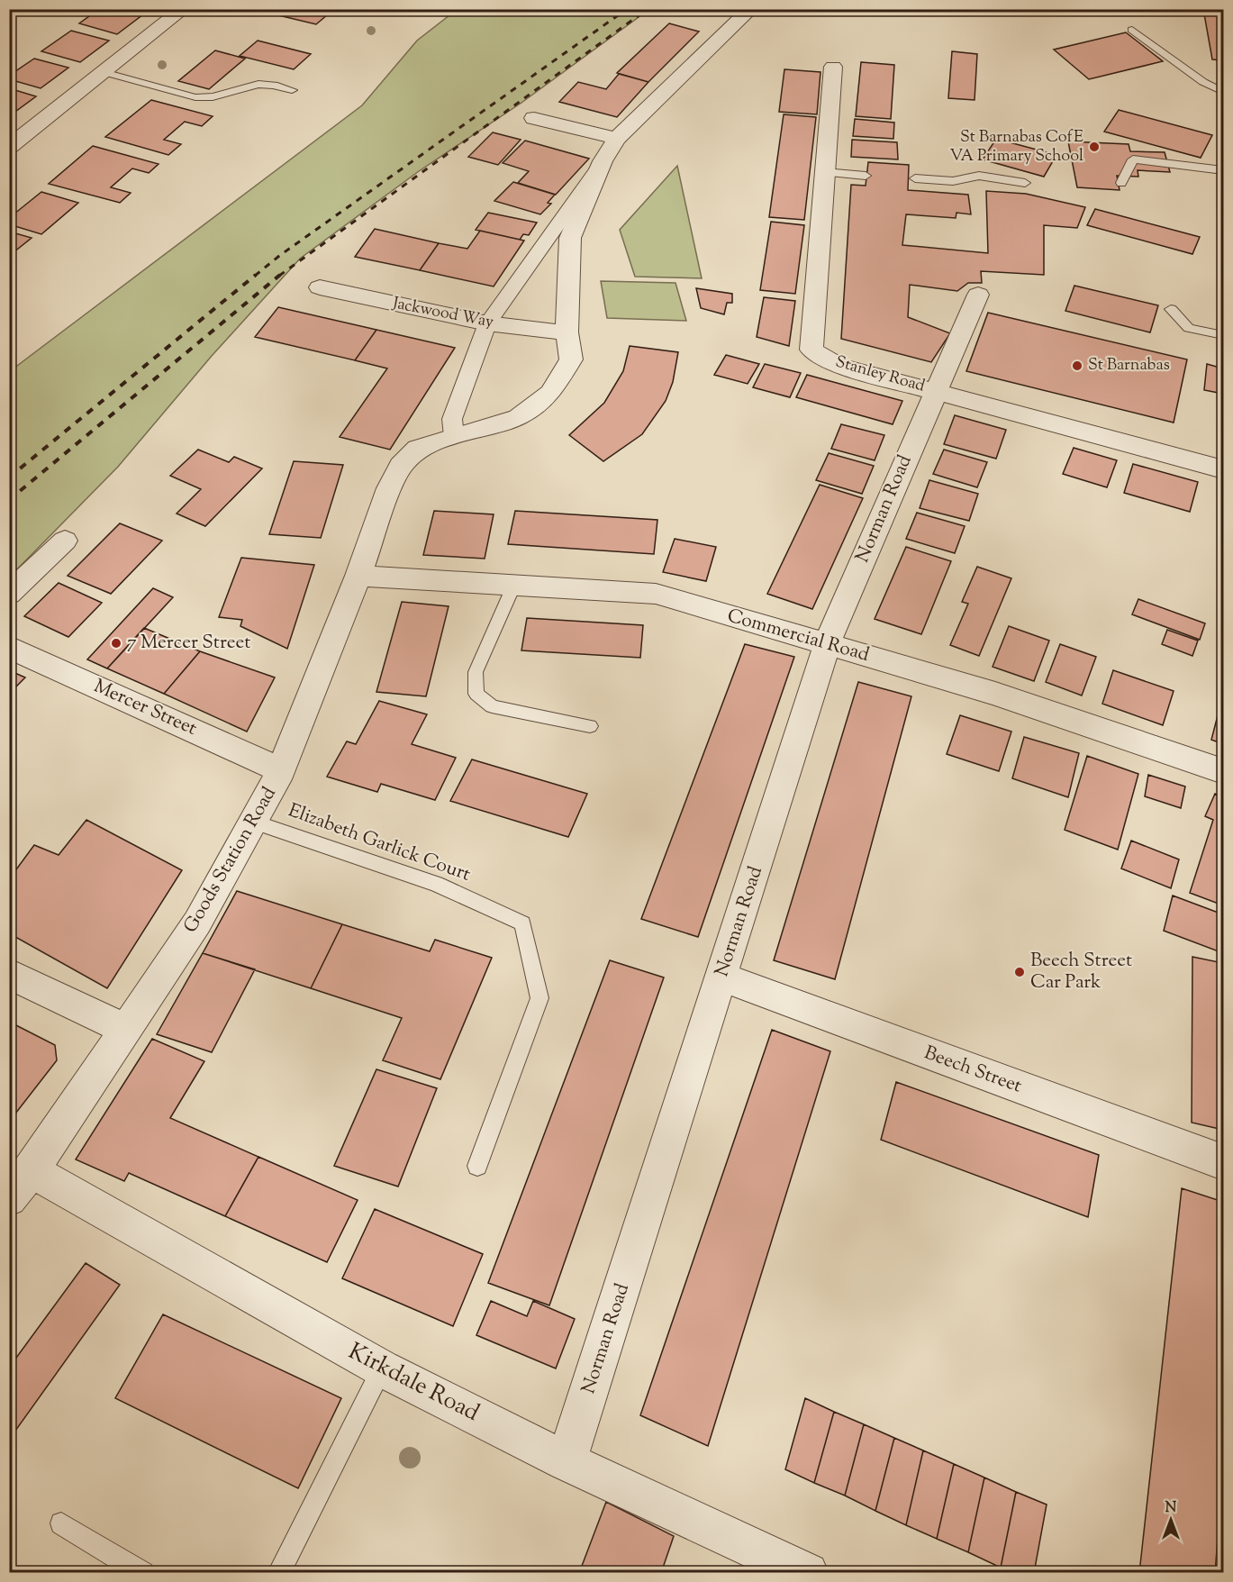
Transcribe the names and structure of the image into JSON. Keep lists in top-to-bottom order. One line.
{"streets":{"street":["Jackwood Way","Stanley Road","Norman Road","Commercial Road","Mercer Street","Goods Station Road","Beech Street","Kirkdale Road"],"lane":["Elizabeth Garlick Court"]},"crossings":[["Stanley Road","Norman Road"],["Norman Road","Commercial Road"],["Norman Road","Beech Street"],["Norman Road","Kirkdale Road"],["Commercial Road","Goods Station Road"],["Mercer Street","Goods Station Road"],["Elizabeth Garlick Court","Goods Station Road"],["Goods Station Road","Kirkdale Road"]],"places":["St Barnabas CofE VA Primary School","St Barnabas","7 Mercer Street","Beech Street Car Park"],"north":"top"}
